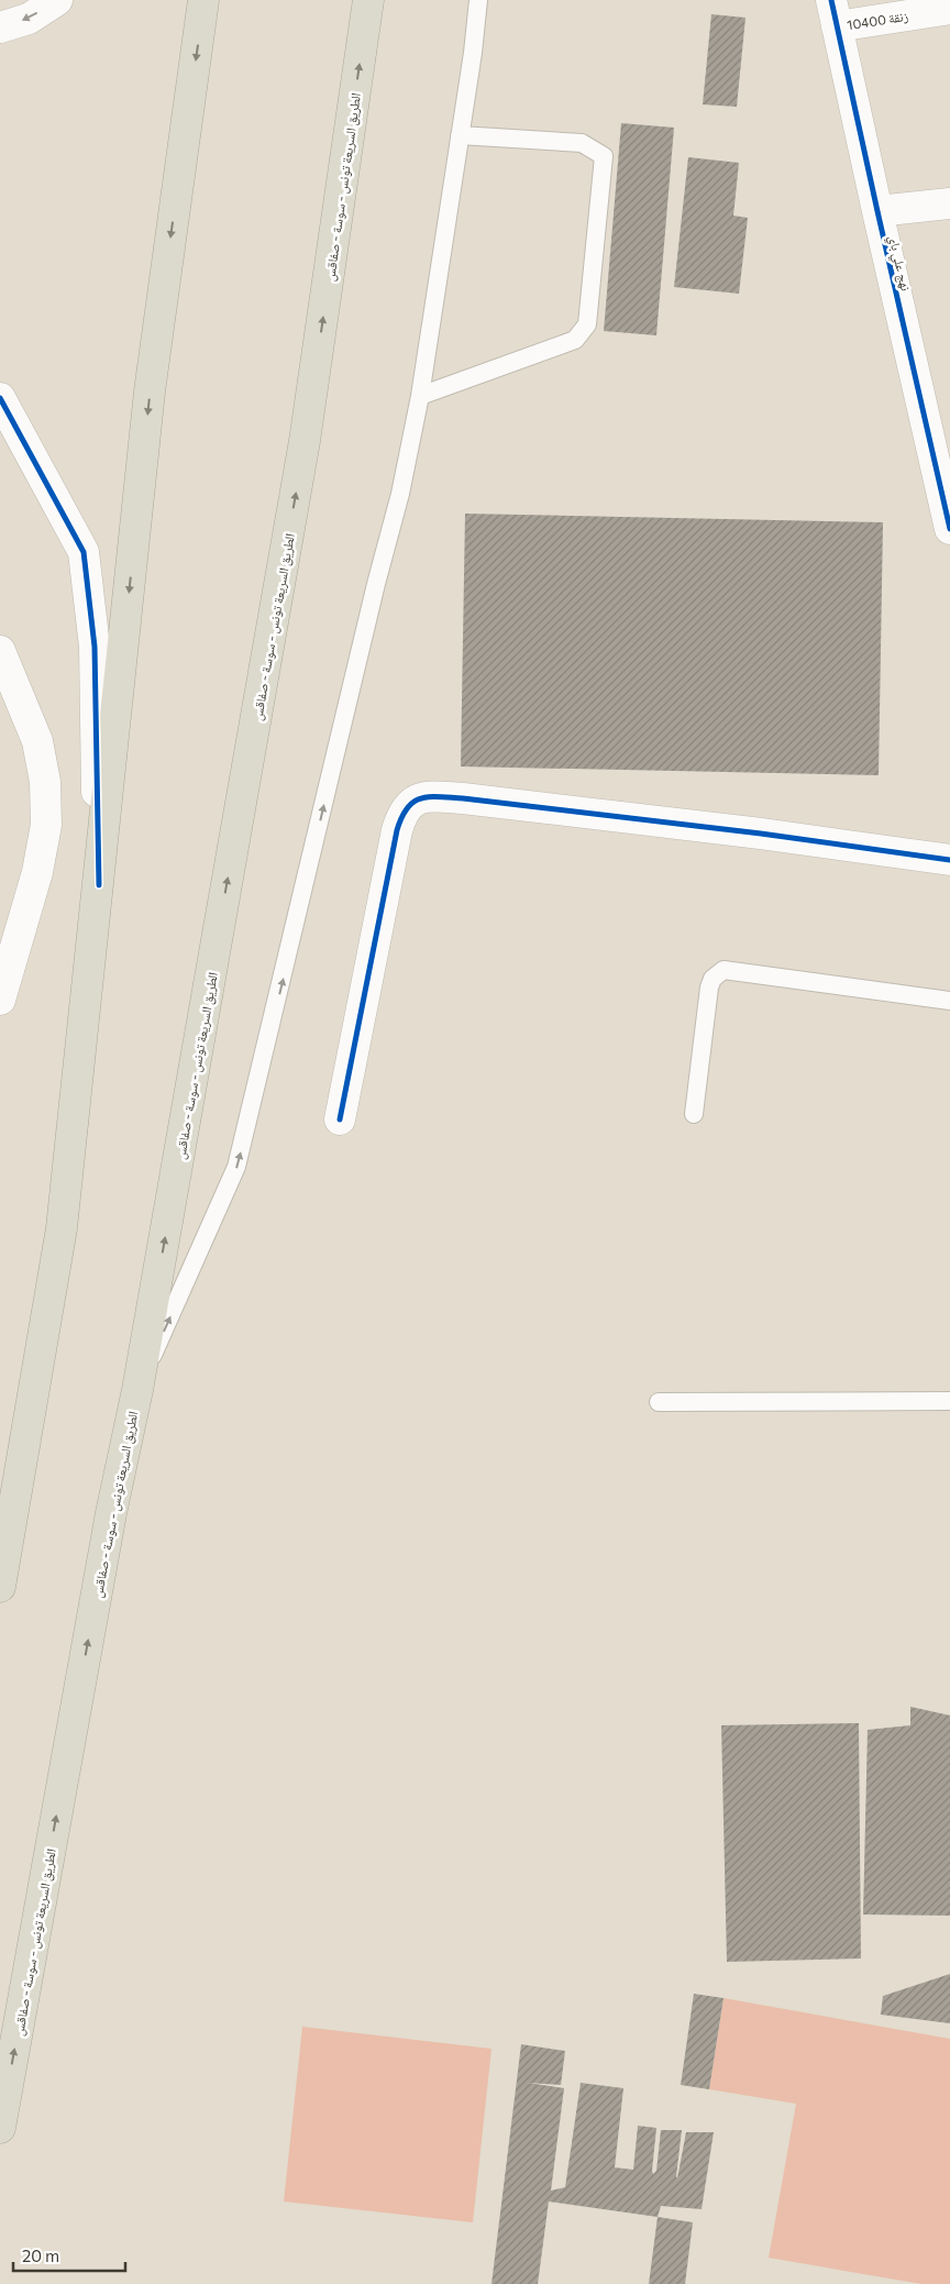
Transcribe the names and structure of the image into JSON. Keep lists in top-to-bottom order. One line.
{"streets":{"highway":["الطريق السريعة تونس - سوسة - صفاقس"],"street":["زنقة 10400","نهج علي باي"]},"crossings":[["زنقة 10400","نهج علي باي"]],"scale_bar":"20 m"}
